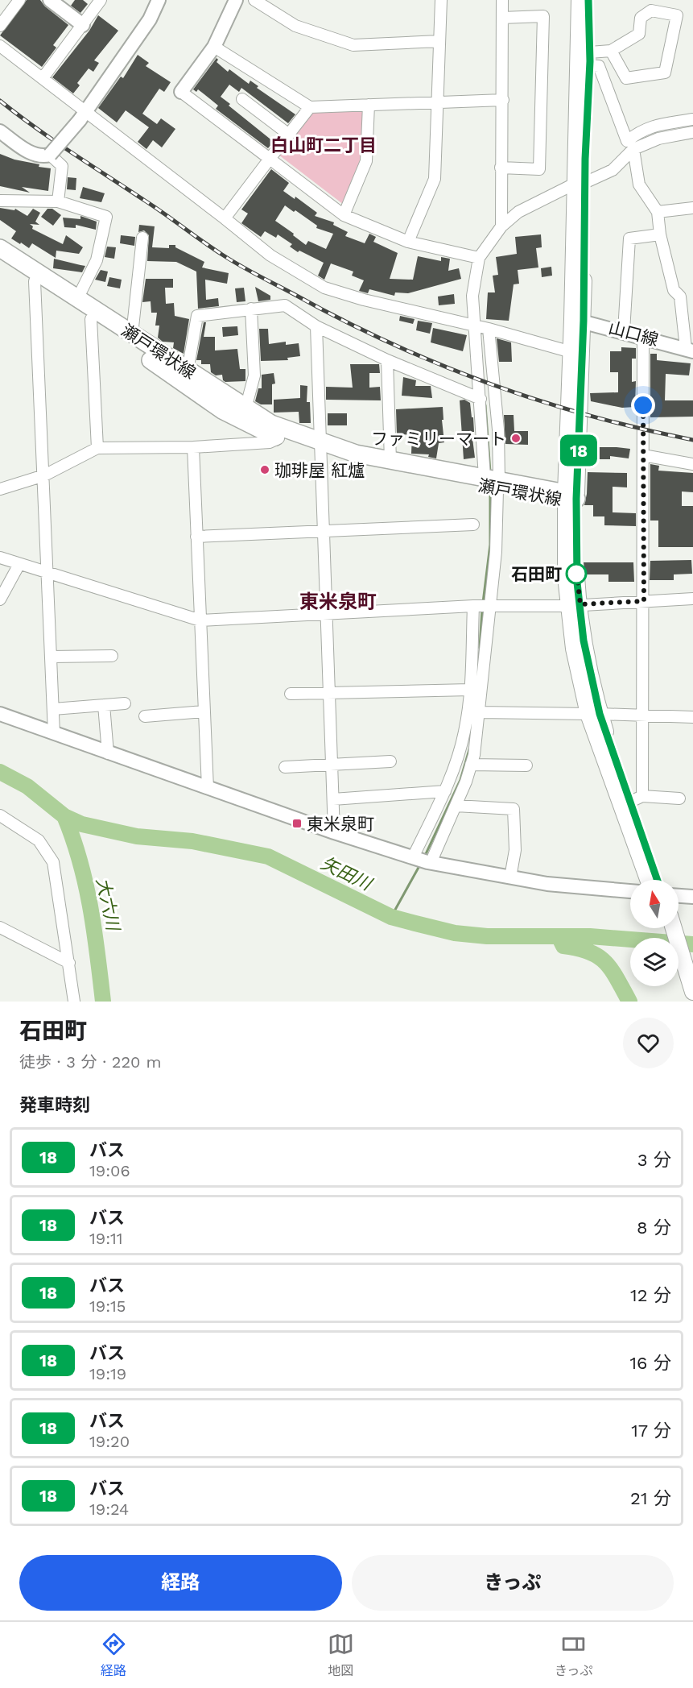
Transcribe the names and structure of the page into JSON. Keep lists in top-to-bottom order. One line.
{"streets":{"main road":["瀬戸環状線"],"street":["山口線"]},"districts":["白山町二丁目","東米泉町"],"water":["矢田川","大六川"],"places":{"other":["ファミリーマート","珈琲屋 紅爐","石田町"],"transit":["東米泉町"]},"lines":["bus line 18"],"north":"top","page":{"on_map":"18","heading":[["石田町","徒歩 · 3 分 · 220 m"],"発車時刻"],"list":[{"mark":"18","name":"バス","note":"19:06","value":"3 分"},{"mark":"18","name":"バス","note":"19:11","value":"8 分"},{"mark":"18","name":"バス","note":"19:15","value":"12 分"},{"mark":"18","name":"バス","note":"19:19","value":"16 分"},{"mark":"18","name":"バス","note":"19:20","value":"17 分"},{"mark":"18","name":"バス","note":"19:24","value":"21 分"}],"buttons":["経路","きっぷ"],"tabs":["経路","地図","きっぷ"]}}
